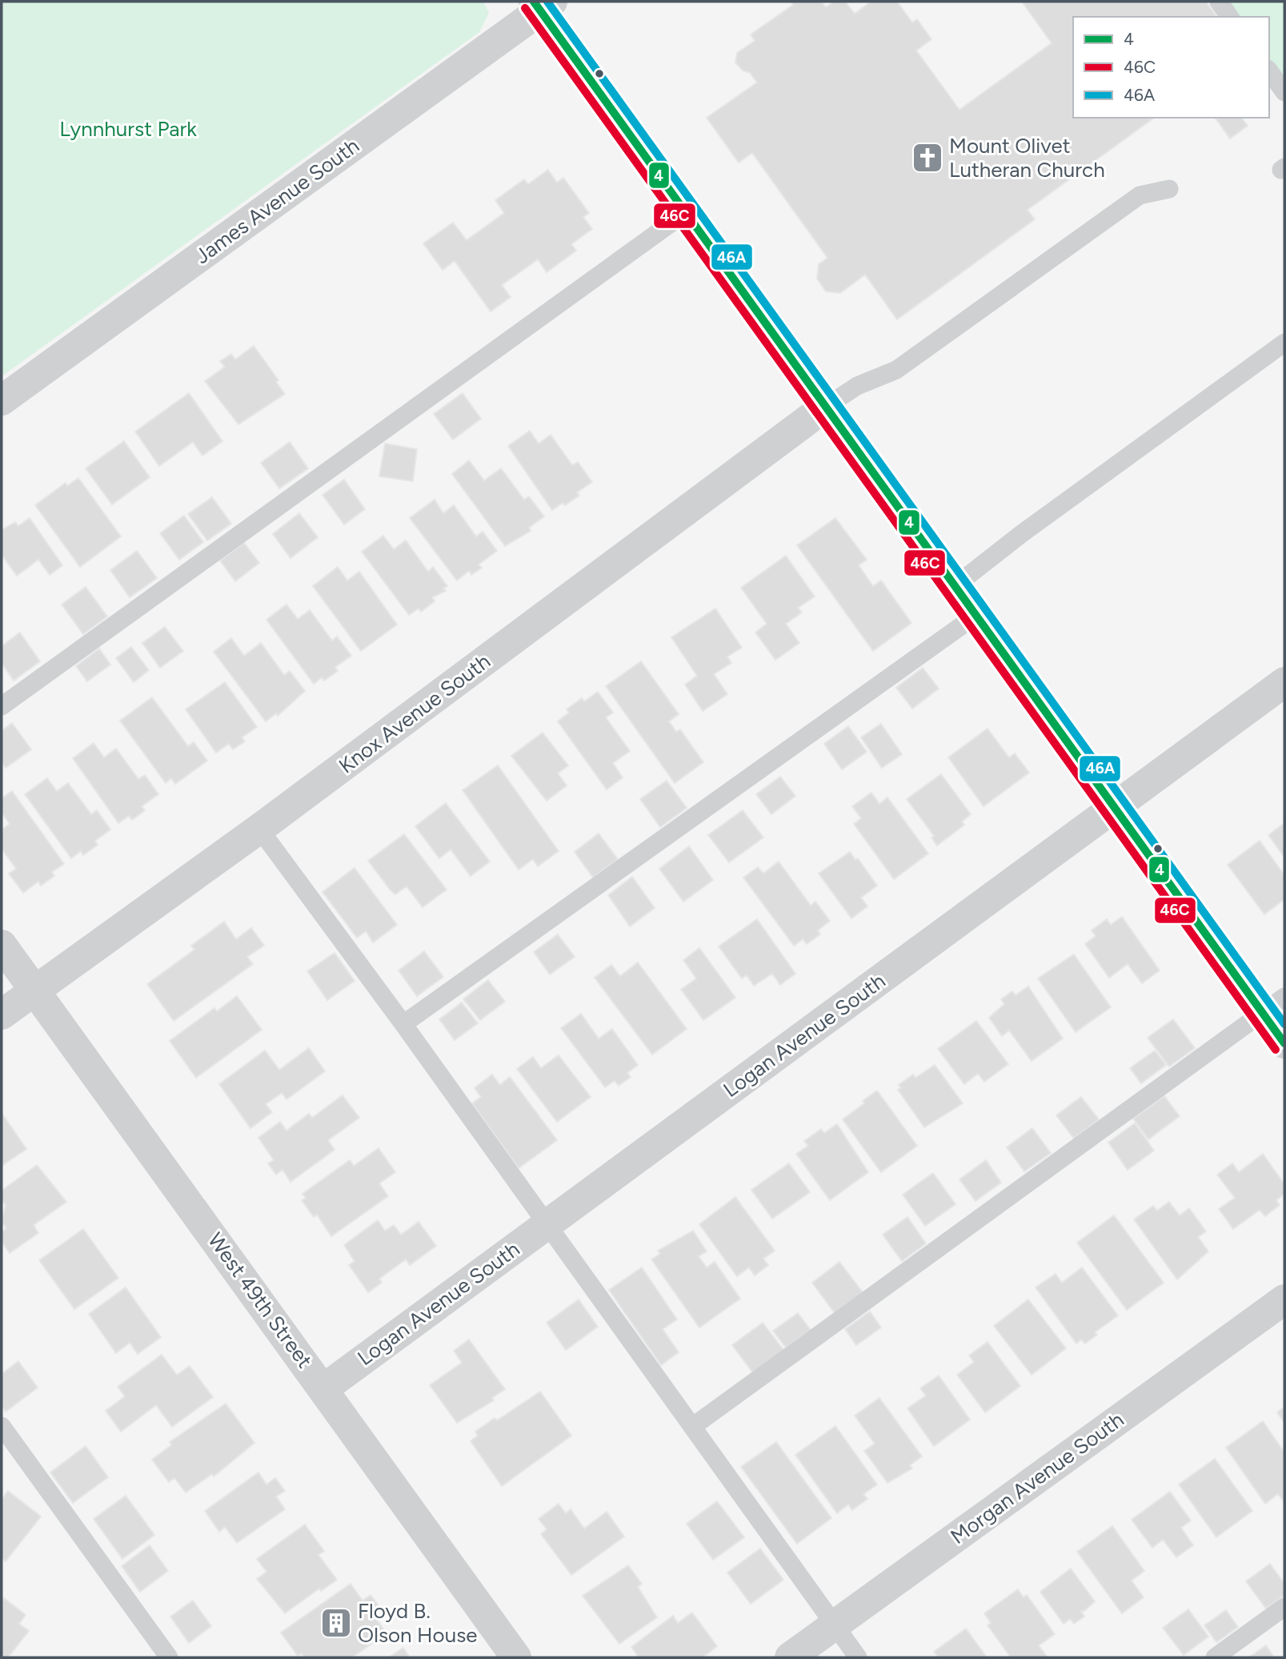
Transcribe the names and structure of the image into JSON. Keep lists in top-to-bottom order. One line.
{"streets":{"street":["James Avenue South","Knox Avenue South","Logan Avenue South","West 49th Street","Morgan Avenue South"]},"crossings":[["Knox Avenue South","West 49th Street"],["Logan Avenue South","West 49th Street"]],"parks":["Lynnhurst Park"],"places":{"church":["Mount Olivet Lutheran Church"],"building":["Floyd B. Olson House"]},"lines":["transit line 4","transit line 46A","transit line 46C"],"legend":["4","46C","46A"]}
